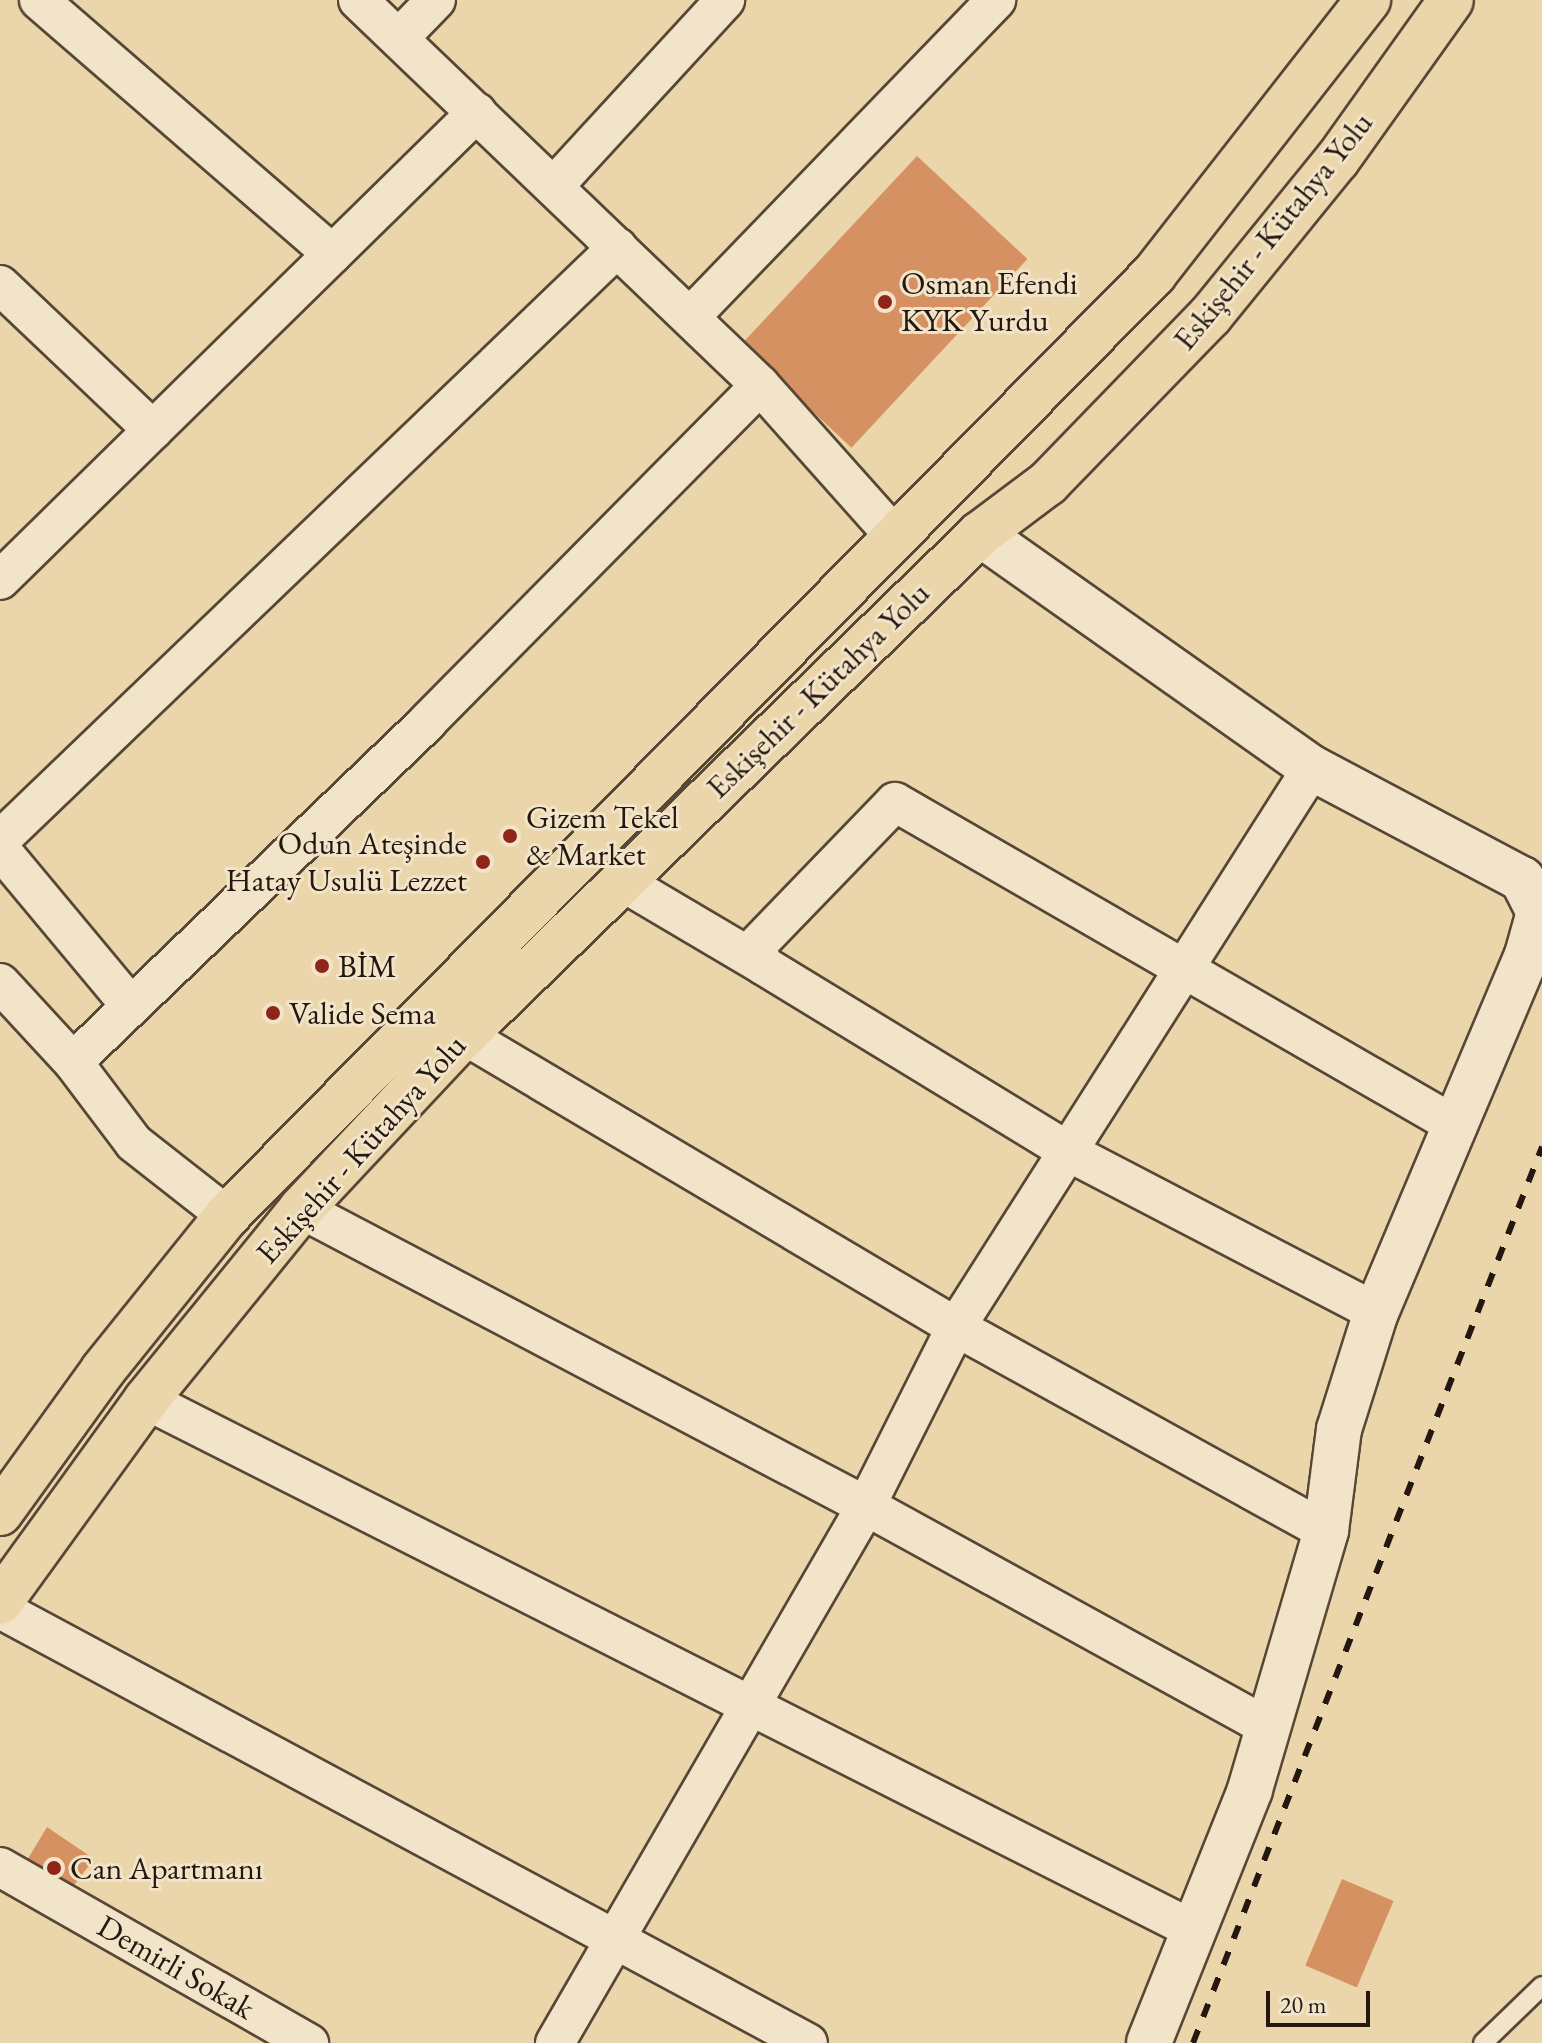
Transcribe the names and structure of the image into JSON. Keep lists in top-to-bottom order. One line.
{"streets":{"highway":["Eskişehir - Kütahya Yolu"],"street":["Demirli Sokak"]},"places":["Osman Efendi KYK Yurdu","Gizem Tekel & Market","Odun Ateşinde Hatay Usulü Lezzet","BİM","Valide Sema","Can Apartmanı"],"scale_bar":"20 m"}
